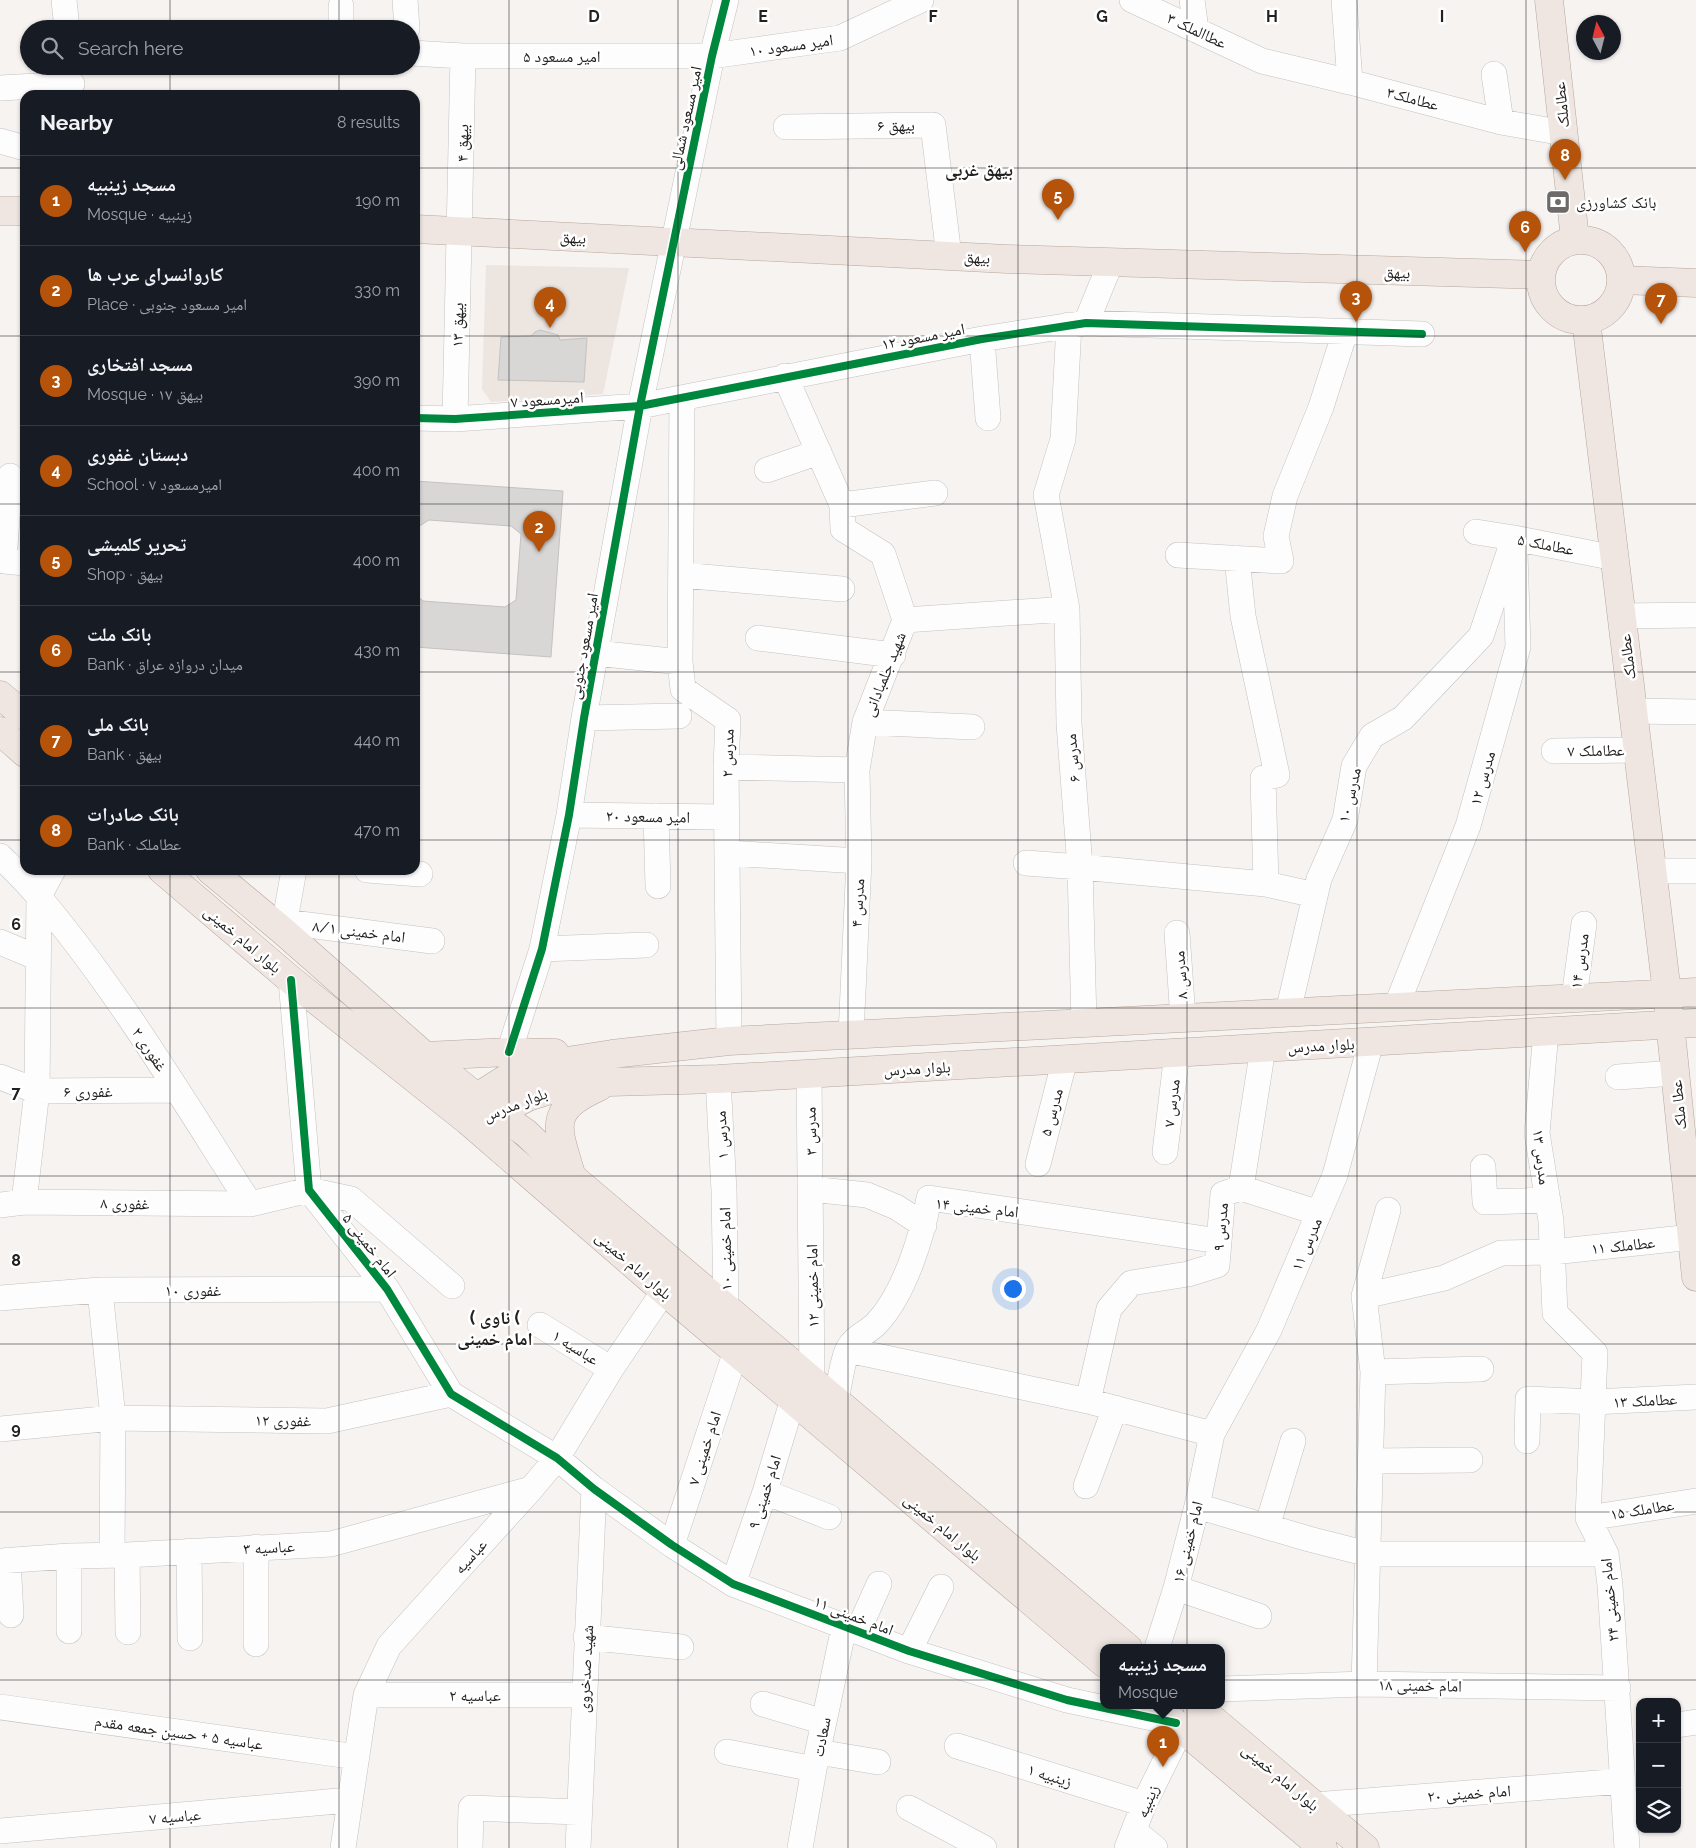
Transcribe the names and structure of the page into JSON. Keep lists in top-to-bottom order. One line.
{"streets":{"main road":["عطاملک","بیهق","بلوار امام خمینی","بلوار مدرس","عطا ملک"],"street":["عطاالملک ۳","امیر مسعود ۱۰","امیر مسعود ۵","عطاملک۳","امیر مسعود شمالی","بیهق ۶","بیهق ۴","بیهق ۱۳","امیر مسعود ۱۲","امیرمسعود ۷","عطاملک ۵","امیر مسعود جنوبی","شهید جلمبادانی","عطاملک ۷","مدرس ۲","مدرس ۶","مدرس ۱۲","مدرس ۱۰","امیر مسعود ۲۰","مدرس ۴","امام خمینی ۸/۱","مدرس ۱۴","مدرس ۸","غفوری ۲","غفوری ۶","مدرس ۷","مدرس ۵","مدرس ۳","مدرس ۱","مدرس ۱۳","غفوری ۸","امام خمینی ۱۴","مدرس ۹","مدرس ۱۱","امام خمینی ۵","عطاملک ۱۱","امام خمینی ۱۰","امام خمینی ۱۲","غفوری ۱۰","عباسیه ۱","عطاملک ۱۳","غفوری ۱۲","امام خمینی ۷","امام خمینی ۹","عطاملک ۱۵","امام خمینی ۱۶","عباسیه ۳","عباسیه","امام خمینی ۲۴","امام خمینی ۱۱","شهید صدخروی","امام خمینی ۱۸","عباسیه ۲","عباسیه ۵ + حسین جمعه مقدم","سعادت","زینبیه ۱","امام خمینی ۲۰","زینبیه","عباسیه ۷"]},"crossings":[["عطاالملک ۳","عطاملک۳"],["امیر مسعود ۱۰","امیر مسعود ۵"],["امیر مسعود ۱۰","امیر مسعود شمالی"],["امیر مسعود ۵","امیر مسعود شمالی"],["امیر مسعود ۵","بیهق ۴"],["عطاملک۳","عطاملک"],["عطاملک","بیهق"],["عطاملک","عطاملک ۵"],["عطاملک","عطاملک ۷"],["عطاملک","بلوار مدرس"],["عطاملک","عطا ملک"],["امیر مسعود شمالی","بیهق"],["امیر مسعود شمالی","امیر مسعود جنوبی"],["بیهق ۶","بیهق"],["بیهق ۴","بیهق"],["بیهق ۴","بیهق ۱۳"],["بیهق","بیهق ۱۳"],["بیهق","امیر مسعود جنوبی"],["بیهق ۱۳","امیرمسعود ۷"],["امیر مسعود ۱۲","امیرمسعود ۷"],["امیر مسعود ۱۲","امیر مسعود جنوبی"],["امیر مسعود ۱۲","شهید جلمبادانی"],["امیر مسعود ۱۲","مدرس ۲"],["امیر مسعود ۱۲","مدرس ۶"],["امیرمسعود ۷","امیر مسعود جنوبی"],["عطاملک ۵","مدرس ۱۲"],["عطاملک ۵","مدرس ۱۰"],["امیر مسعود جنوبی","امیر مسعود ۲۰"],["شهید جلمبادانی","مدرس ۴"],["مدرس ۲","امیر مسعود ۲۰"],["مدرس ۲","بلوار مدرس"],["مدرس ۶","بلوار مدرس"],["مدرس ۱۲","مدرس ۱۰"],["مدرس ۱۲","بلوار مدرس"],["مدرس ۱۰","بلوار مدرس"],["مدرس ۴","بلوار مدرس"],["امام خمینی ۸/۱","بلوار امام خمینی"],["بلوار امام خمینی","بلوار مدرس"],["بلوار امام خمینی","امام خمینی ۱۴"],["بلوار امام خمینی","امام خمینی ۱۰"],["بلوار امام خمینی","امام خمینی ۱۲"],["بلوار امام خمینی","امام خمینی ۷"],["بلوار امام خمینی","امام خمینی ۹"],["بلوار امام خمینی","عباسیه"],["بلوار امام خمینی","امام خمینی ۱۱"],["بلوار امام خمینی","امام خمینی ۲۰"],["بلوار امام خمینی","زینبیه"],["مدرس ۱۴","بلوار مدرس"],["مدرس ۸","بلوار مدرس"],["بلوار مدرس","مدرس ۷"],["بلوار مدرس","عطا ملک"],["بلوار مدرس","مدرس ۵"],["بلوار مدرس","مدرس ۳"],["بلوار مدرس","مدرس ۱"],["بلوار مدرس","مدرس ۱۳"],["بلوار مدرس","مدرس ۹"],["بلوار مدرس","مدرس ۱۱"],["غفوری ۲","غفوری ۶"],["غفوری ۲","غفوری ۸"],["عطا ملک","عطاملک ۱۱"],["مدرس ۳","امام خمینی ۱۲"],["مدرس ۱","امام خمینی ۱۰"],["مدرس ۱۳","عطاملک ۱۱"],["مدرس ۱۳","امام خمینی ۲۴"],["امام خمینی ۱۴","مدرس ۹"],["مدرس ۱۱","امام خمینی ۱۶"],["امام خمینی ۵","غفوری ۱۰"],["امام خمینی ۵","غفوری ۱۲"],["امام خمینی ۵","عباسیه"],["امام خمینی ۵","امام خمینی ۱۱"],["عطاملک ۱۱","امام خمینی ۲۴"],["امام خمینی ۱۲","امام خمینی ۹"],["عباسیه ۱","عباسیه"],["عطاملک ۱۳","امام خمینی ۲۴"],["امام خمینی ۷","امام خمینی ۱۱"],["امام خمینی ۹","امام خمینی ۱۱"],["عطاملک ۱۵","امام خمینی ۲۴"],["عباسیه ۳","عباسیه"],["عباسیه","امام خمینی ۱۱"],["عباسیه","عباسیه ۲"],["عباسیه","عباسیه ۵ + حسین جمعه مقدم"],["عباسیه","عباسیه ۷"],["امام خمینی ۲۴","امام خمینی ۱۸"],["امام خمینی ۲۴","امام خمینی ۲۰"],["امام خمینی ۱۱","شهید صدخروی"],["امام خمینی ۱۱","سعادت"],["امام خمینی ۱۱","زینبیه"],["شهید صدخروی","عباسیه ۲"],["زینبیه ۱","زینبیه"]],"districts":["بیهق غربی","( ناوی ( امام خمینی"],"places":{"bank":["بانک کشاورزی"]},"north":"top","page":{"search":"Search here","heading":["Nearby","8 results"],"pins":["8","5","6","3","7","4","2","1"],"list":[{"mark":"1","name":"مسجد زینبیه","note":"Mosque · زینبیه","value":"190 m"},{"mark":"2","name":"کاروانسرای عرب ها","note":"Place · امیر مسعود جنوبی","value":"330 m"},{"mark":"3","name":"مسجد افتخاری","note":"Mosque · بیهق ۱۷","value":"390 m"},{"mark":"4","name":"دبستان غفوری","note":"School · امیرمسعود ۷","value":"400 m"},{"mark":"5","name":"تحریر کلمیشی","note":"Shop · بیهق","value":"400 m"},{"mark":"6","name":"بانک ملت","note":"Bank · میدان دروازه عراق","value":"430 m"},{"mark":"7","name":"بانک ملی","note":"Bank · بیهق","value":"440 m"},{"mark":"8","name":"بانک صادرات","note":"Bank · عطاملک","value":"470 m"}],"popup":["مسجد زینبیه","Mosque"],"map_buttons":["+","−"]},"grid":{"columns":["D","E","F","G","H","I"],"rows":["6","7","8","9"]}}
